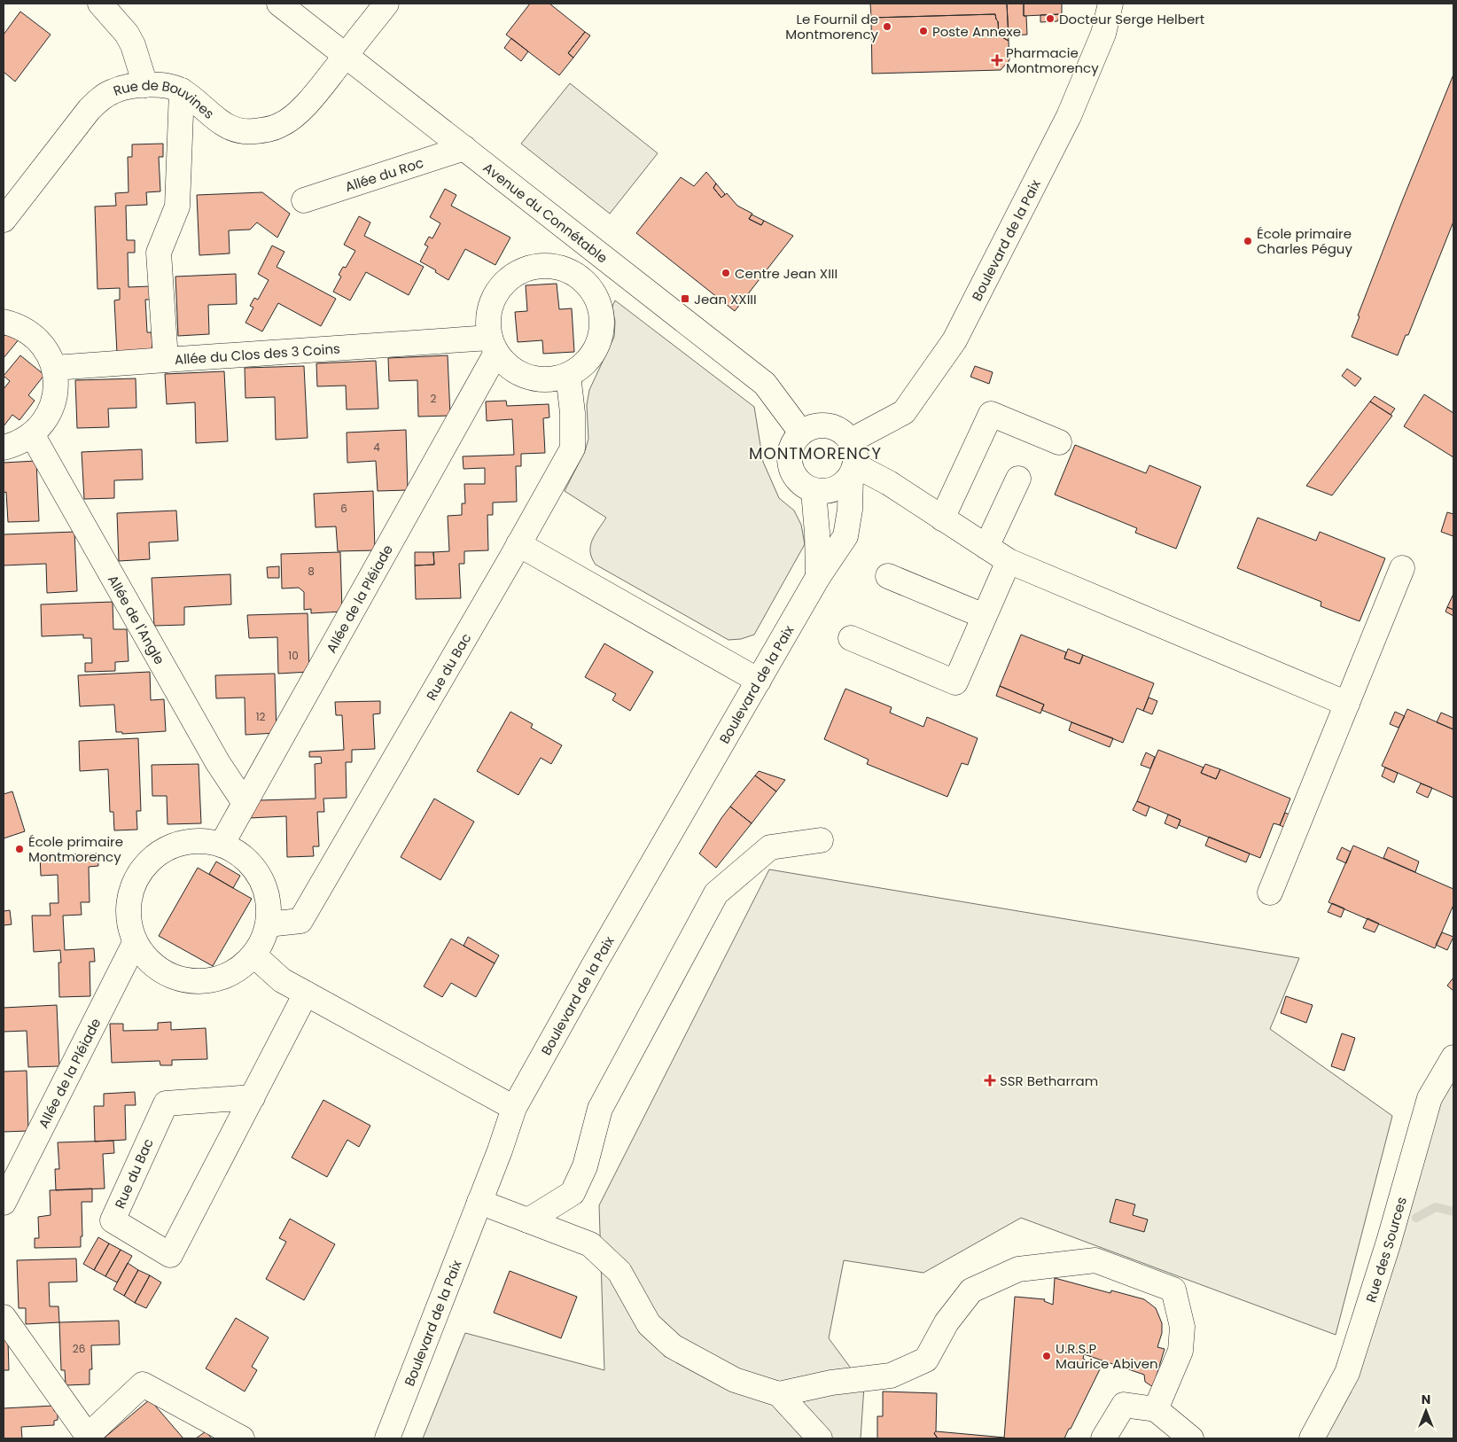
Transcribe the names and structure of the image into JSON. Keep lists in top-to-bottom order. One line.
{"streets":{"main road":["Rue de Bouvines","Allée du Roc","Avenue du Connétable","Boulevard de la Paix","Allée du Clos des 3 Coins","Allée de la Pléiade","Allée de l'Angle","Rue du Bac","Rue des Sources"]},"crossings":[["Rue de Bouvines","Avenue du Connétable"],["Rue de Bouvines","Allée du Clos des 3 Coins"],["Allée du Roc","Avenue du Connétable"],["Avenue du Connétable","Boulevard de la Paix"],["Allée du Clos des 3 Coins","Allée de la Pléiade"],["Allée du Clos des 3 Coins","Rue du Bac"],["Allée de la Pléiade","Allée de l'Angle"],["Allée de la Pléiade","Rue du Bac"]],"districts":["MONTMORENCY"],"places":{"other":["Docteur Serge Helbert","Le Fournil de Montmorency","Poste Annexe","École primaire Charles Péguy","Centre Jean XIII","École primaire Montmorency","U.R.S.P Maurice Abiven"],"health":["Pharmacie Montmorency","SSR Betharram"],"transit":["Jean XXIII"]},"house_numbers":["2","4","6","8","10","12","26"],"north":"top"}
